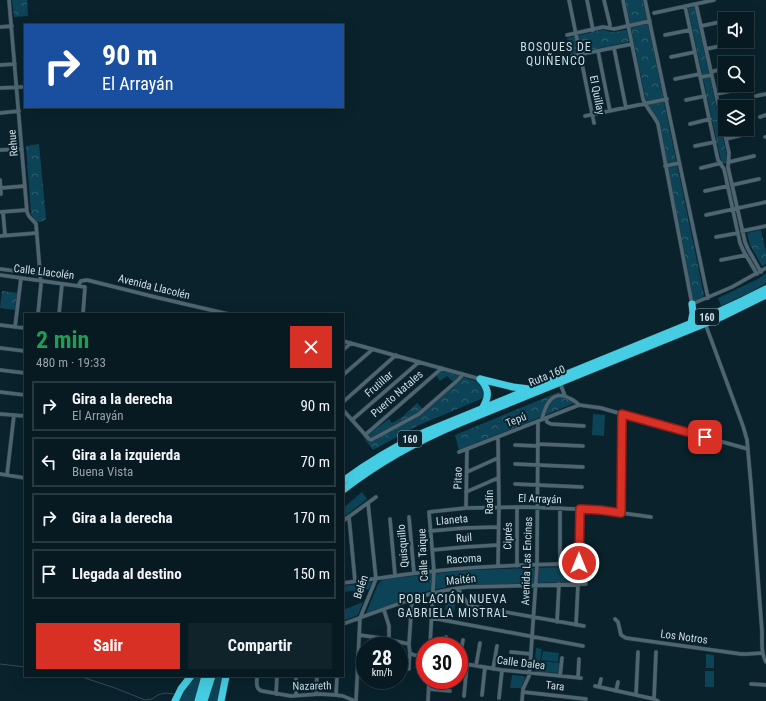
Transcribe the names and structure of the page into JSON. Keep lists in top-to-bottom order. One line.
{"streets":{"highway":["160","Ruta 160"],"street":["El Quillay","Rehue","Calle Llacolén","Avenida Llacolén","Frutillar","Puerto Natales","Tepú","Pitao","El Arrayán","Radín","Llaneta","Ciprés","Ruil","Quisquillo","Calle Taique","Racoma","Avenida Las Encinas","Maitén","Belén","Los Notros","Calle Dalea","Nazareth","Tara"]},"crossings":[["Rehue","Calle Llacolén"],["Calle Llacolén","Avenida Llacolén"],["Tepú","Pitao"],["Tepú","Radín"],["Tepú","Avenida Las Encinas"],["Pitao","El Arrayán"],["El Arrayán","Radín"],["El Arrayán","Ciprés"],["El Arrayán","Calle Taique"],["El Arrayán","Avenida Las Encinas"],["Radín","Llaneta"],["Radín","Ruil"],["Radín","Racoma"],["Llaneta","Calle Taique"],["Ciprés","Racoma"],["Ruil","Calle Taique"],["Quisquillo","Racoma"],["Calle Taique","Racoma"],["Calle Taique","Maitén"],["Racoma","Avenida Las Encinas"],["Racoma","Belén"],["Avenida Las Encinas","Maitén"],["Avenida Las Encinas","Calle Dalea"],["Avenida Las Encinas","Tara"],["Maitén","Belén"],["Belén","Nazareth"]],"districts":["BOSQUES DE QUIÑENCO","POBLACIÓN NUEVA GABRIELA MISTRAL"],"page":{"turn":["90 m","El Arrayán"],"heading":["2 min","480 m · 19:33"],"list":[{"name":"Gira a la derecha","note":"El Arrayán","value":"90 m"},{"name":"Gira a la izquierda","note":"Buena Vista","value":"70 m"},{"name":"Gira a la derecha","value":"170 m"},{"name":"Llegada al destino","value":"150 m"}],"buttons":["Salir","Compartir"],"speed":"28 km/h","limit":"30"}}
